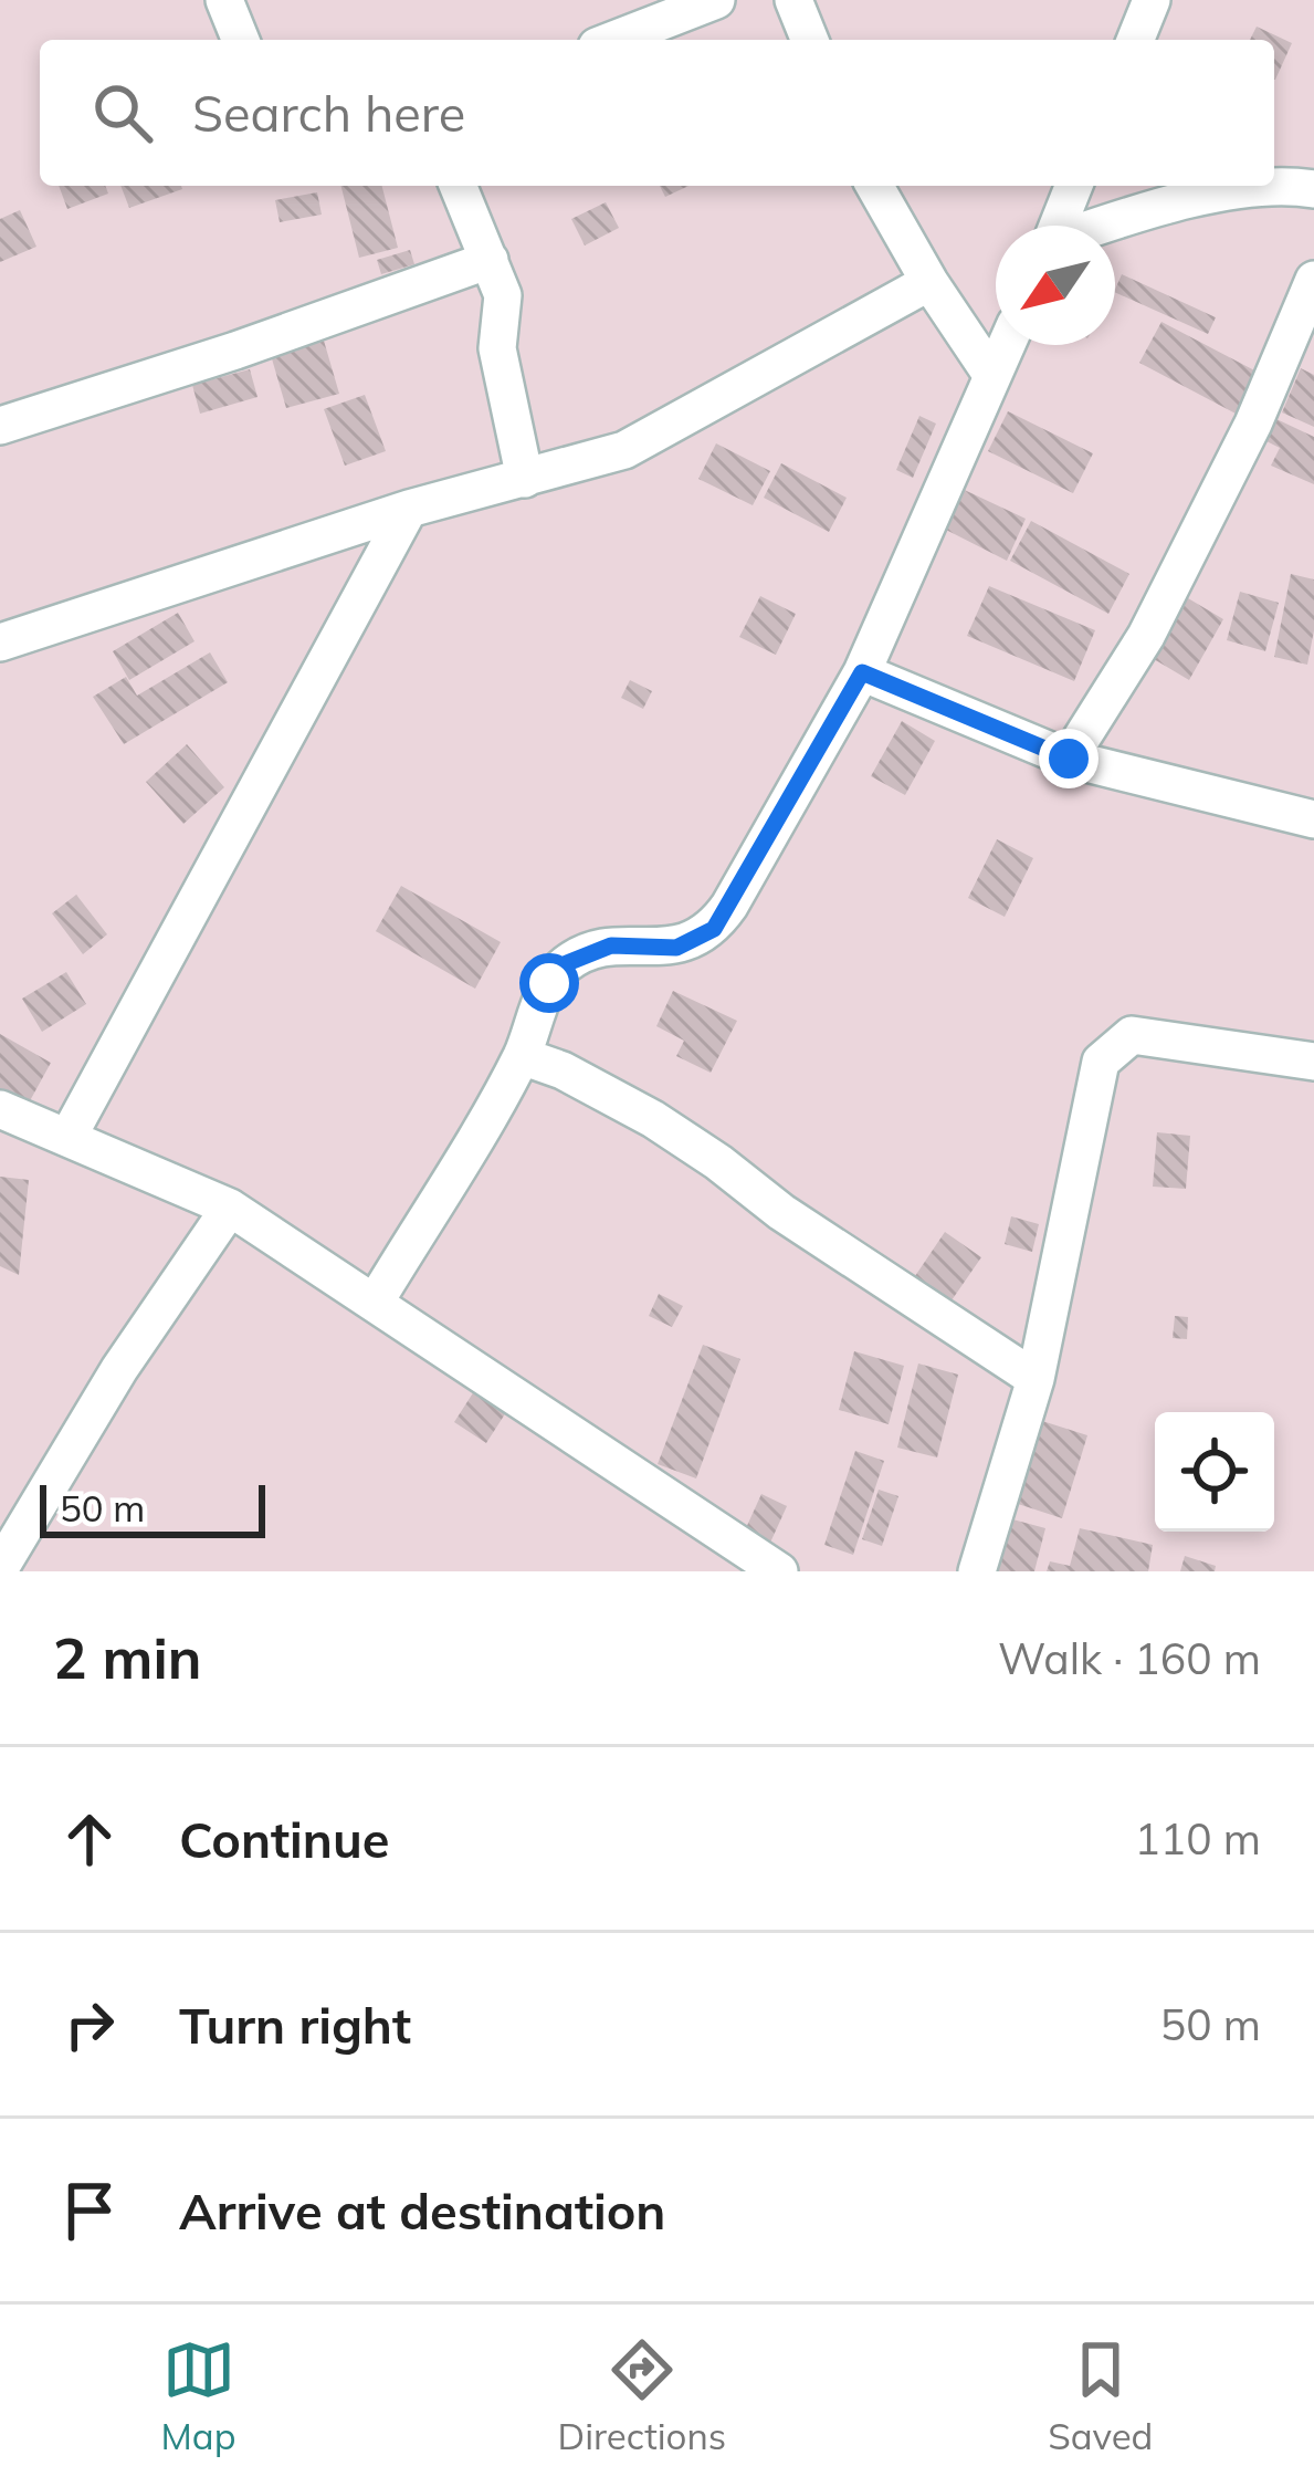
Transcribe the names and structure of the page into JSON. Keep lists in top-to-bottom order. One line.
{"scale_bar":"50 m","north":"bottom left","page":{"search":"Search here","scale":"50 m","heading":["2 min","Walk · 160 m"],"list":[["Continue","110 m"],["Turn right","50 m"],"Arrive at destination"],"nav":["Map","Directions","Saved"]}}
